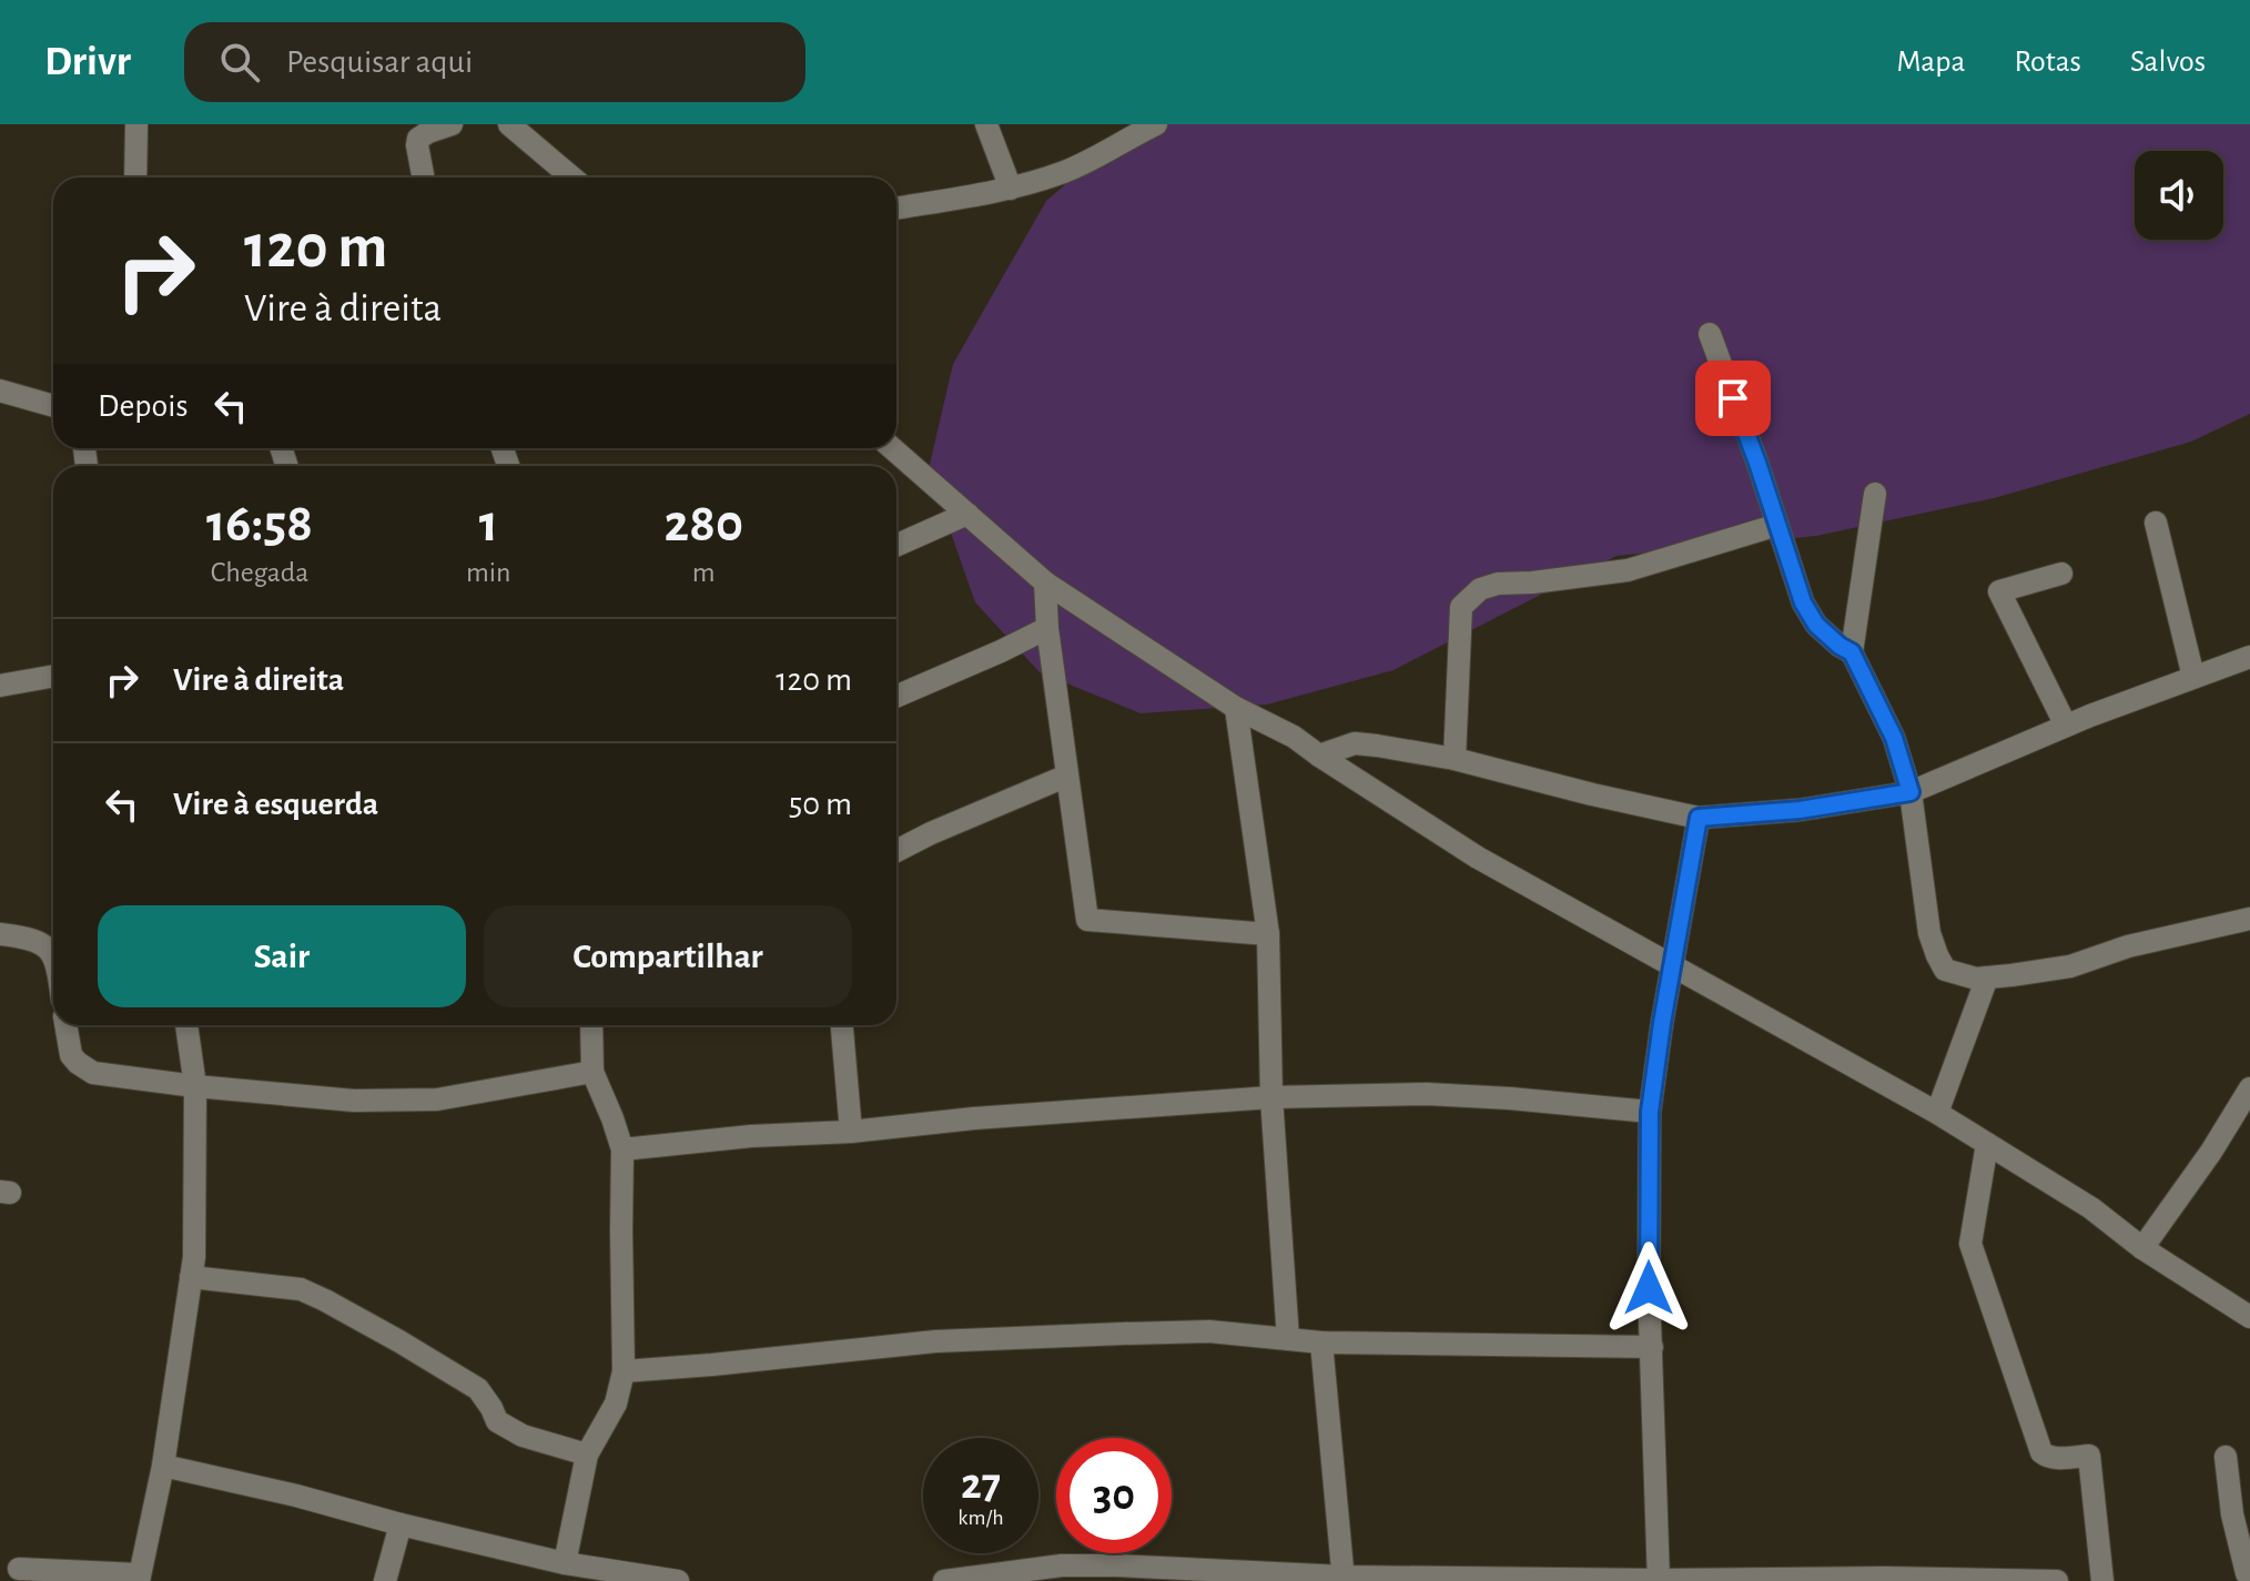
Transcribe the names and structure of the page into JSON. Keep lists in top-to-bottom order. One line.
{"page":{"header":"Drivr","search":"Pesquisar aqui","nav":["Mapa","Rotas","Salvos"],"turn":["120 m","Vire à direita"],"then":"Depois","eta":["16:58","Chegada","1","min","280","m"],"list":[{"name":"Vire à direita","value":"120 m"},{"name":"Vire à esquerda","value":"50 m"}],"buttons":["Sair","Compartilhar"],"speed":"27 km/h","limit":"30"}}
